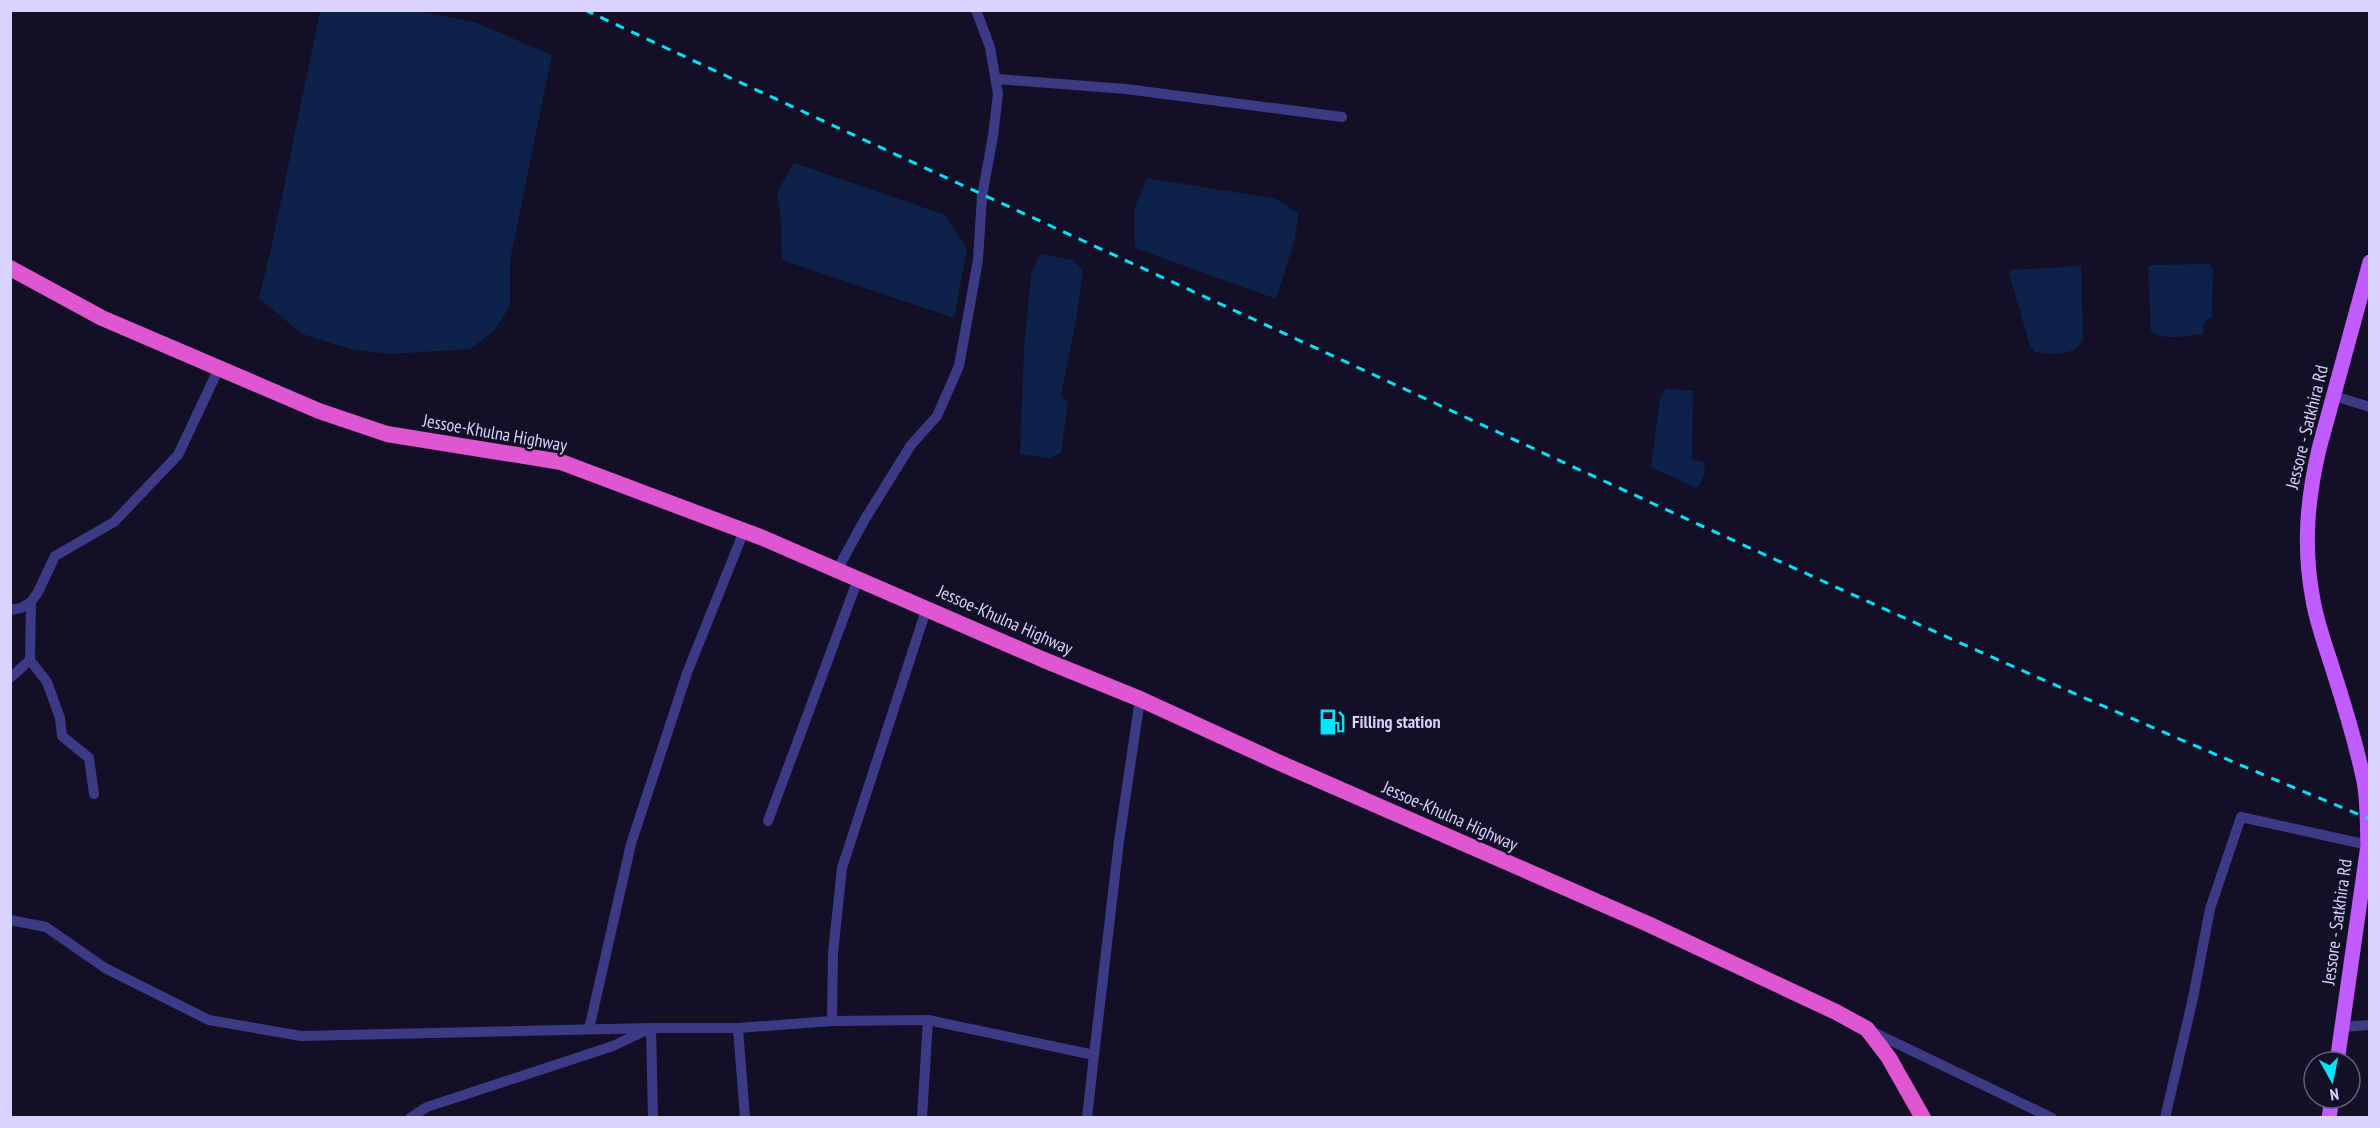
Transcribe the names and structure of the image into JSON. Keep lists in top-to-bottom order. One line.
{"streets":{"highway":["Jessoe-Khulna Highway"],"main road":["Jessore - Satkhira Rd"]},"places":{"fuel station":["Filling station"]},"north":"bottom"}
